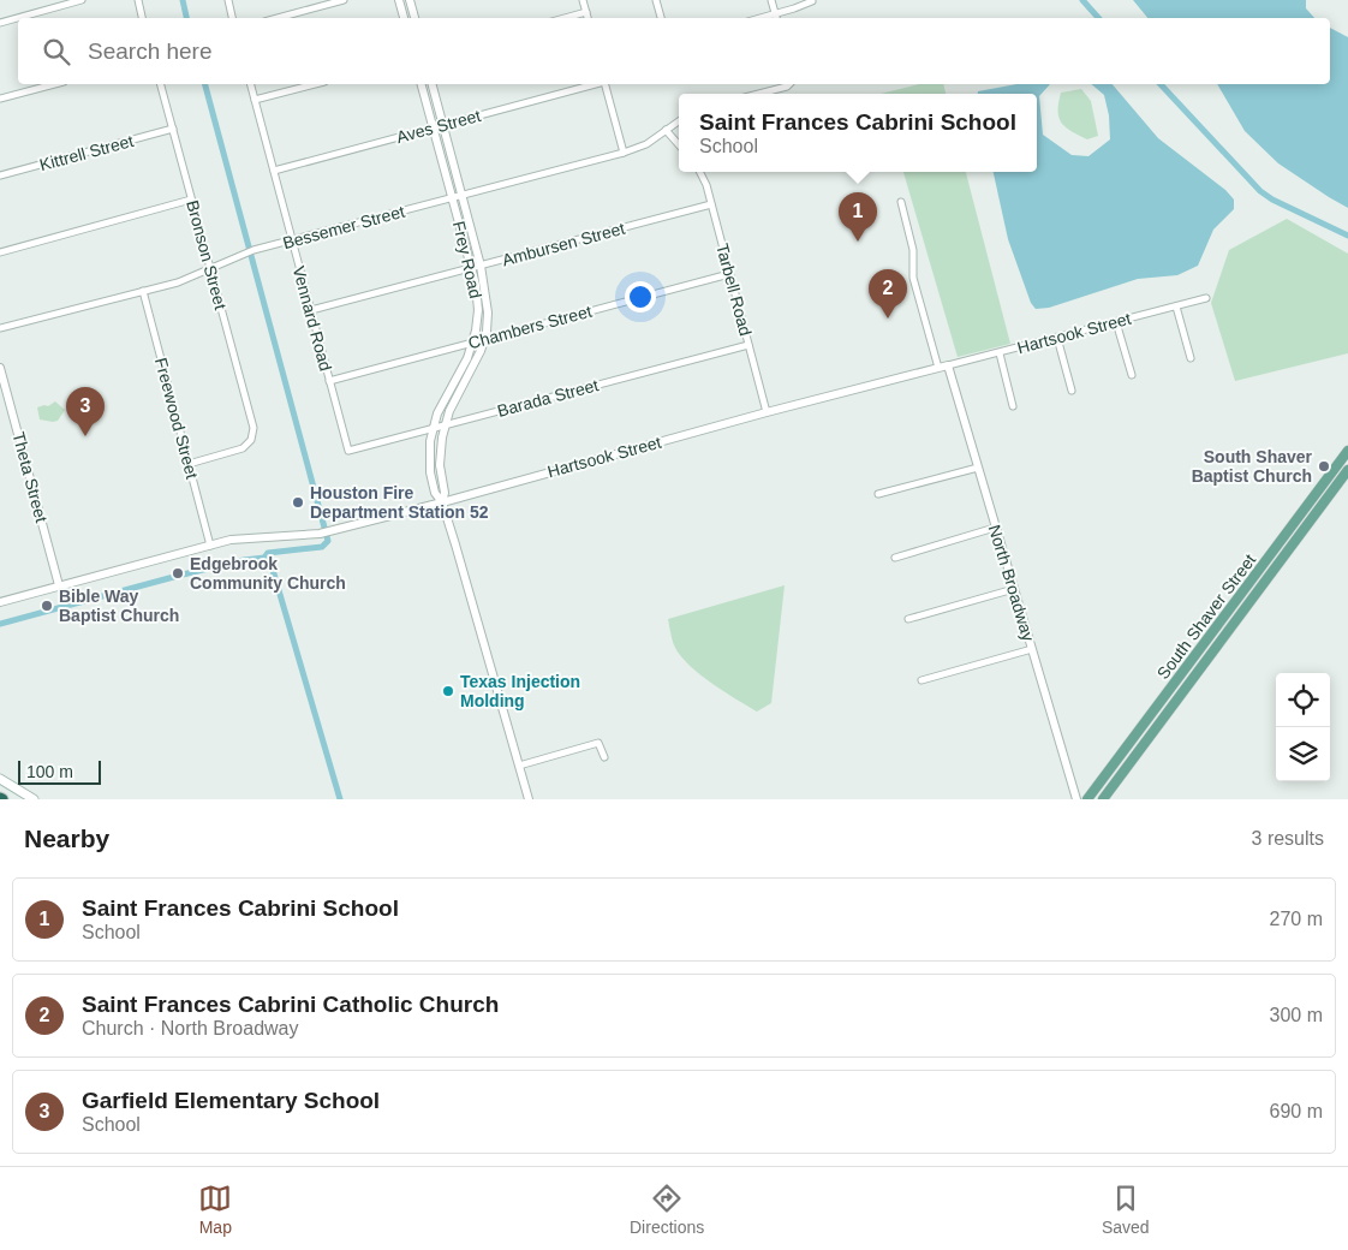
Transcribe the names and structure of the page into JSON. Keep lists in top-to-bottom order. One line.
{"streets":{"main road":["South Shaver Street"],"street":["Aves Street","Kittrell Street","Bessemer Street","Ambursen Street","Bronson Street","Frey Road","Tarbell Road","Vennard Road","Chambers Street","Hartsook Street","Barada Street","Freewood Street","Theta Street","North Broadway"]},"crossings":[["Aves Street","Frey Road"],["Aves Street","Vennard Road"],["Kittrell Street","Bronson Street"],["Bessemer Street","Bronson Street"],["Bessemer Street","Frey Road"],["Bessemer Street","Vennard Road"],["Bessemer Street","Freewood Street"],["Ambursen Street","Frey Road"],["Ambursen Street","Tarbell Road"],["Ambursen Street","Vennard Road"],["Bronson Street","Freewood Street"],["Frey Road","Chambers Street"],["Frey Road","Hartsook Street"],["Frey Road","Barada Street"],["Tarbell Road","Chambers Street"],["Tarbell Road","Hartsook Street"],["Tarbell Road","Barada Street"],["Vennard Road","Chambers Street"],["Vennard Road","Barada Street"],["Hartsook Street","Freewood Street"],["Hartsook Street","Theta Street"],["Hartsook Street","North Broadway"]],"places":["South Shaver Baptist Church","Houston Fire Department Station 52","Edgebrook Community Church","Bible Way Baptist Church","Texas Injection Molding"],"scale_bar":"100 m","page":{"search":"Search here","popup":["Saint Frances Cabrini School","School"],"pins":["1","2","3"],"scale":"100 m","heading":["Nearby","3 results"],"list":[{"mark":"1","name":"Saint Frances Cabrini School","note":"School","value":"270 m"},{"mark":"2","name":"Saint Frances Cabrini Catholic Church","note":"Church · North Broadway","value":"300 m"},{"mark":"3","name":"Garfield Elementary School","note":"School","value":"690 m"}],"nav":["Map","Directions","Saved"]}}
